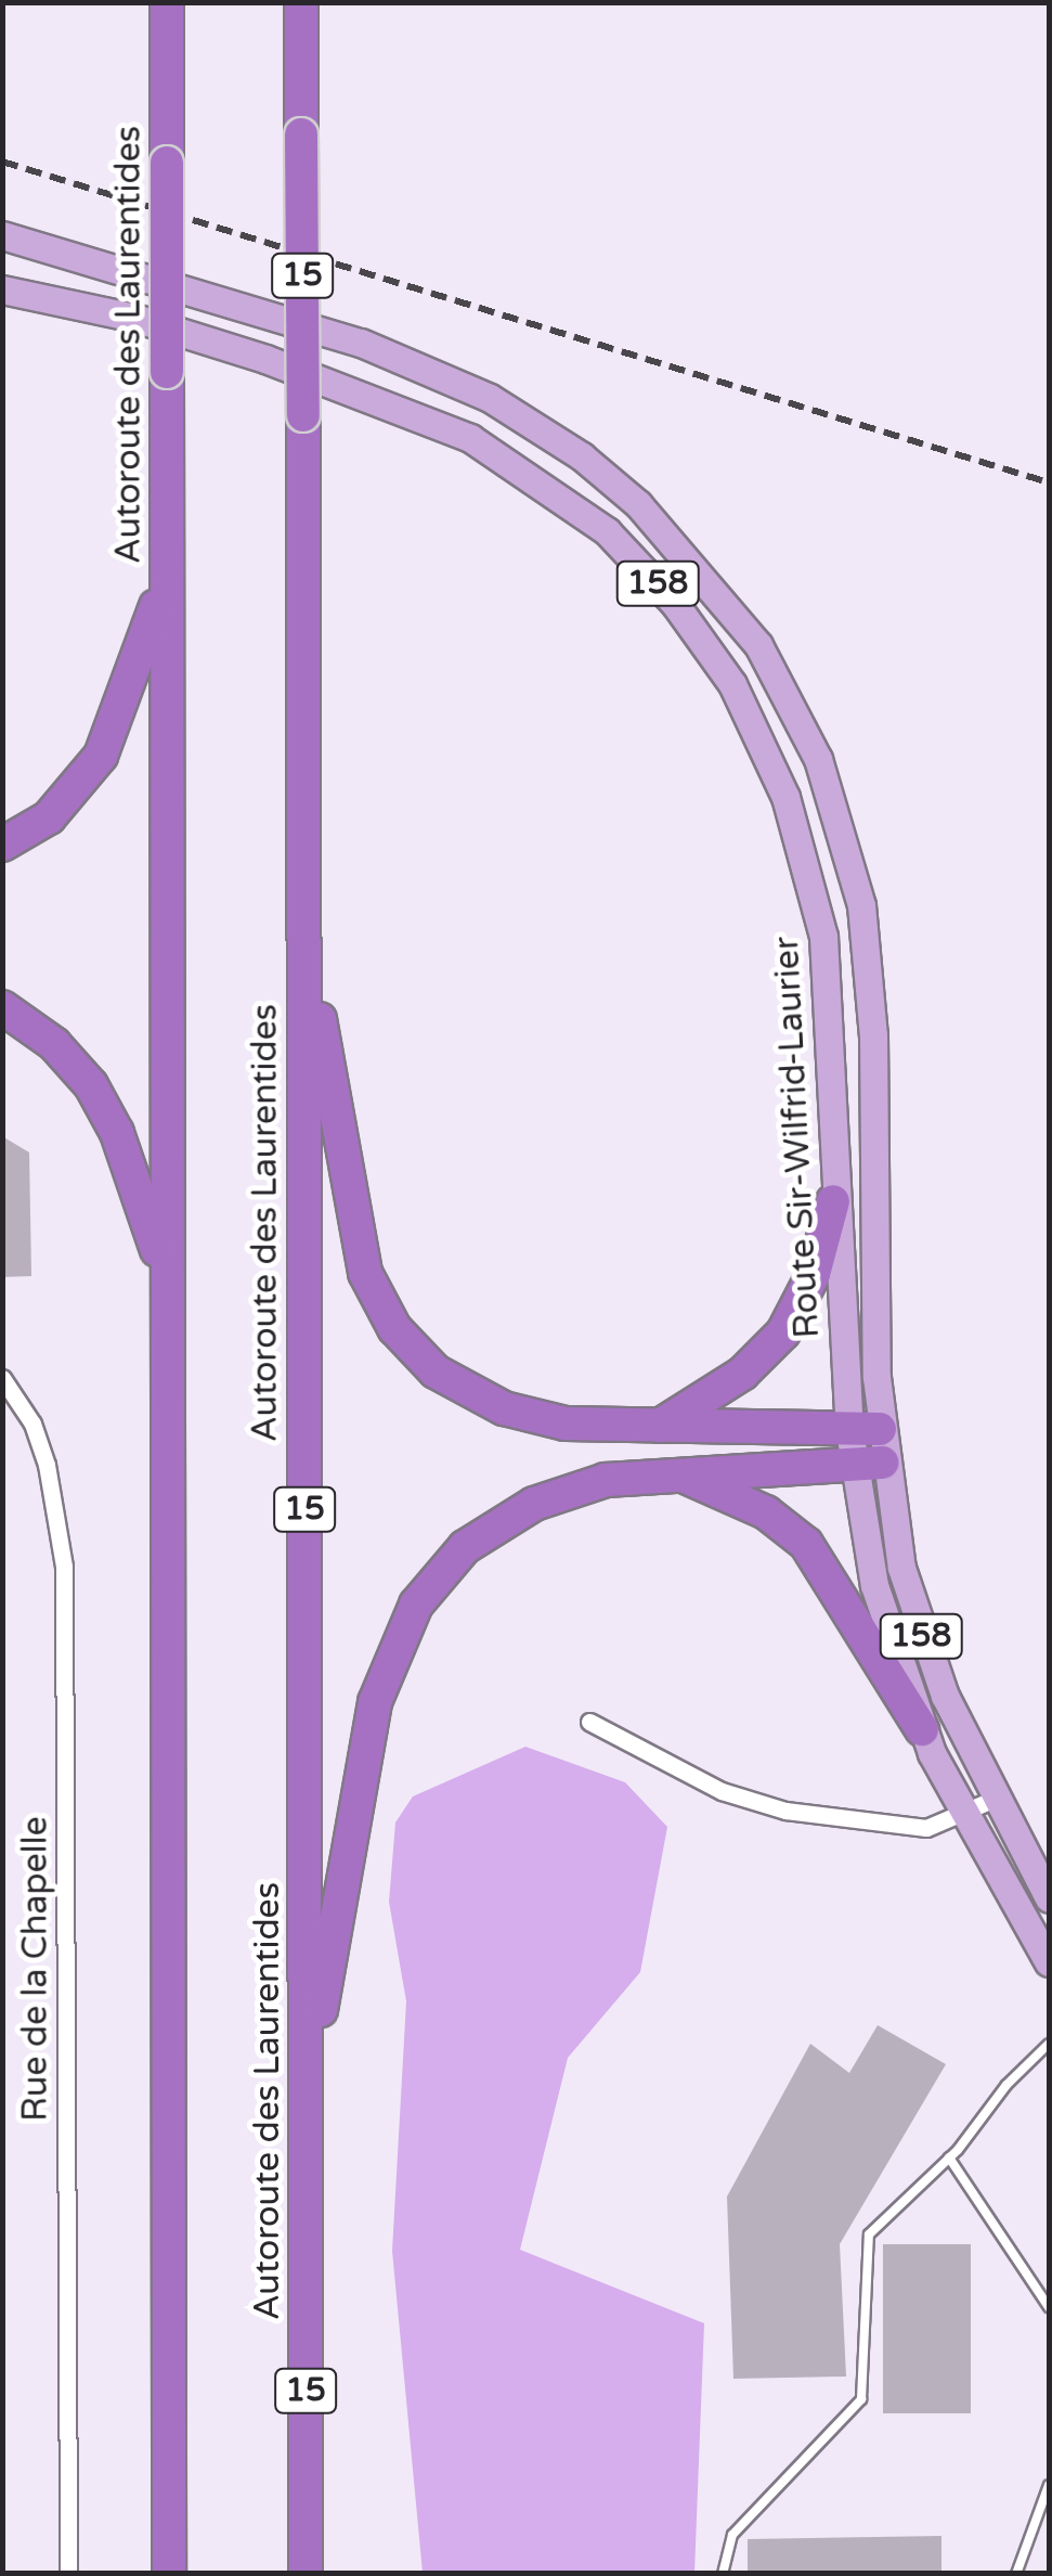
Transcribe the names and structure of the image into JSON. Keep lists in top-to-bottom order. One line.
{"streets":{"highway":["15","Autoroute des Laurentides"],"main road":["158","Route Sir-Wilfrid-Laurier"],"street":["Rue de la Chapelle"]}}
